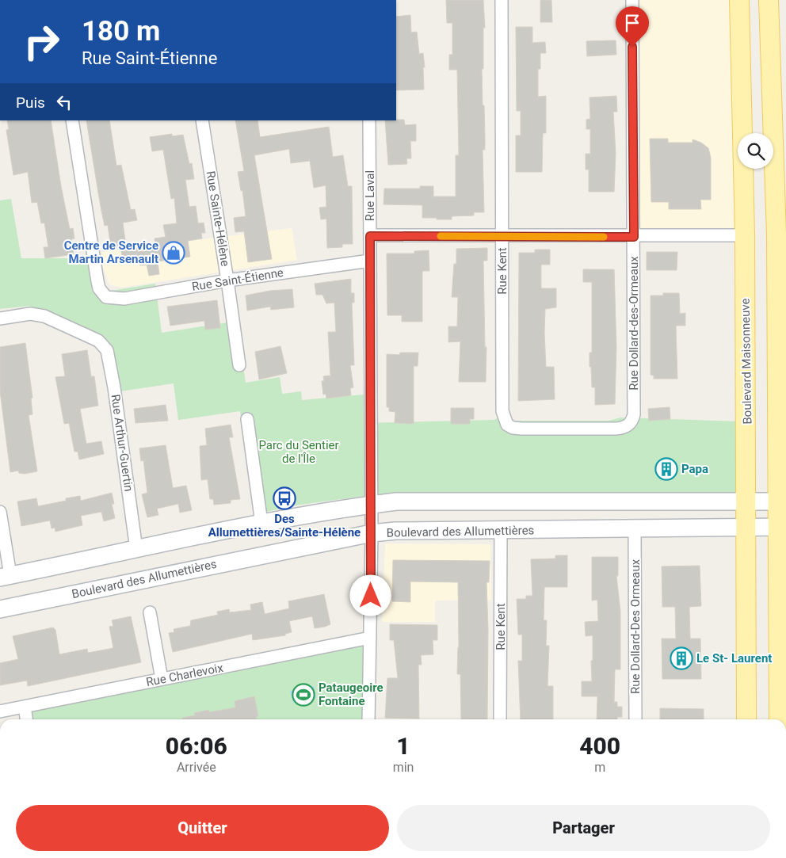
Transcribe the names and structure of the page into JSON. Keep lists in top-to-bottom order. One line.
{"streets":{"main road":["Boulevard Maisonneuve","Boulevard des Allumettières"],"street":["Rue Laval","Rue Sainte-Hélène","Rue Kent","Rue Saint-Étienne","Rue Dollard-des-Ormeaux","Rue Arthur-Guertin","Rue Dollard-Des Ormeaux","Rue Charlevoix"]},"crossings":[["Rue Laval","Rue Saint-Étienne"],["Rue Laval","Boulevard des Allumettières"],["Rue Laval","Rue Charlevoix"],["Rue Sainte-Hélène","Rue Saint-Étienne"],["Rue Kent","Rue Dollard-des-Ormeaux"],["Rue Kent","Boulevard des Allumettières"],["Boulevard Maisonneuve","Boulevard des Allumettières"],["Boulevard des Allumettières","Rue Dollard-Des Ormeaux"]],"parks":["Parc du Sentier de l'Île"],"places":{"shop":["Centre de Service Martin Arsenault"],"building":["Papa","Le St- Laurent"],"bus stop":["Des Allumettières/Sainte-Hélène"],"sports":["Pataugeoire Fontaine"]},"page":{"turn":["180 m","Rue Saint-Étienne"],"then":"Puis","eta":["06:06","Arrivée","1","min","400","m"],"buttons":["Quitter","Partager"]}}
